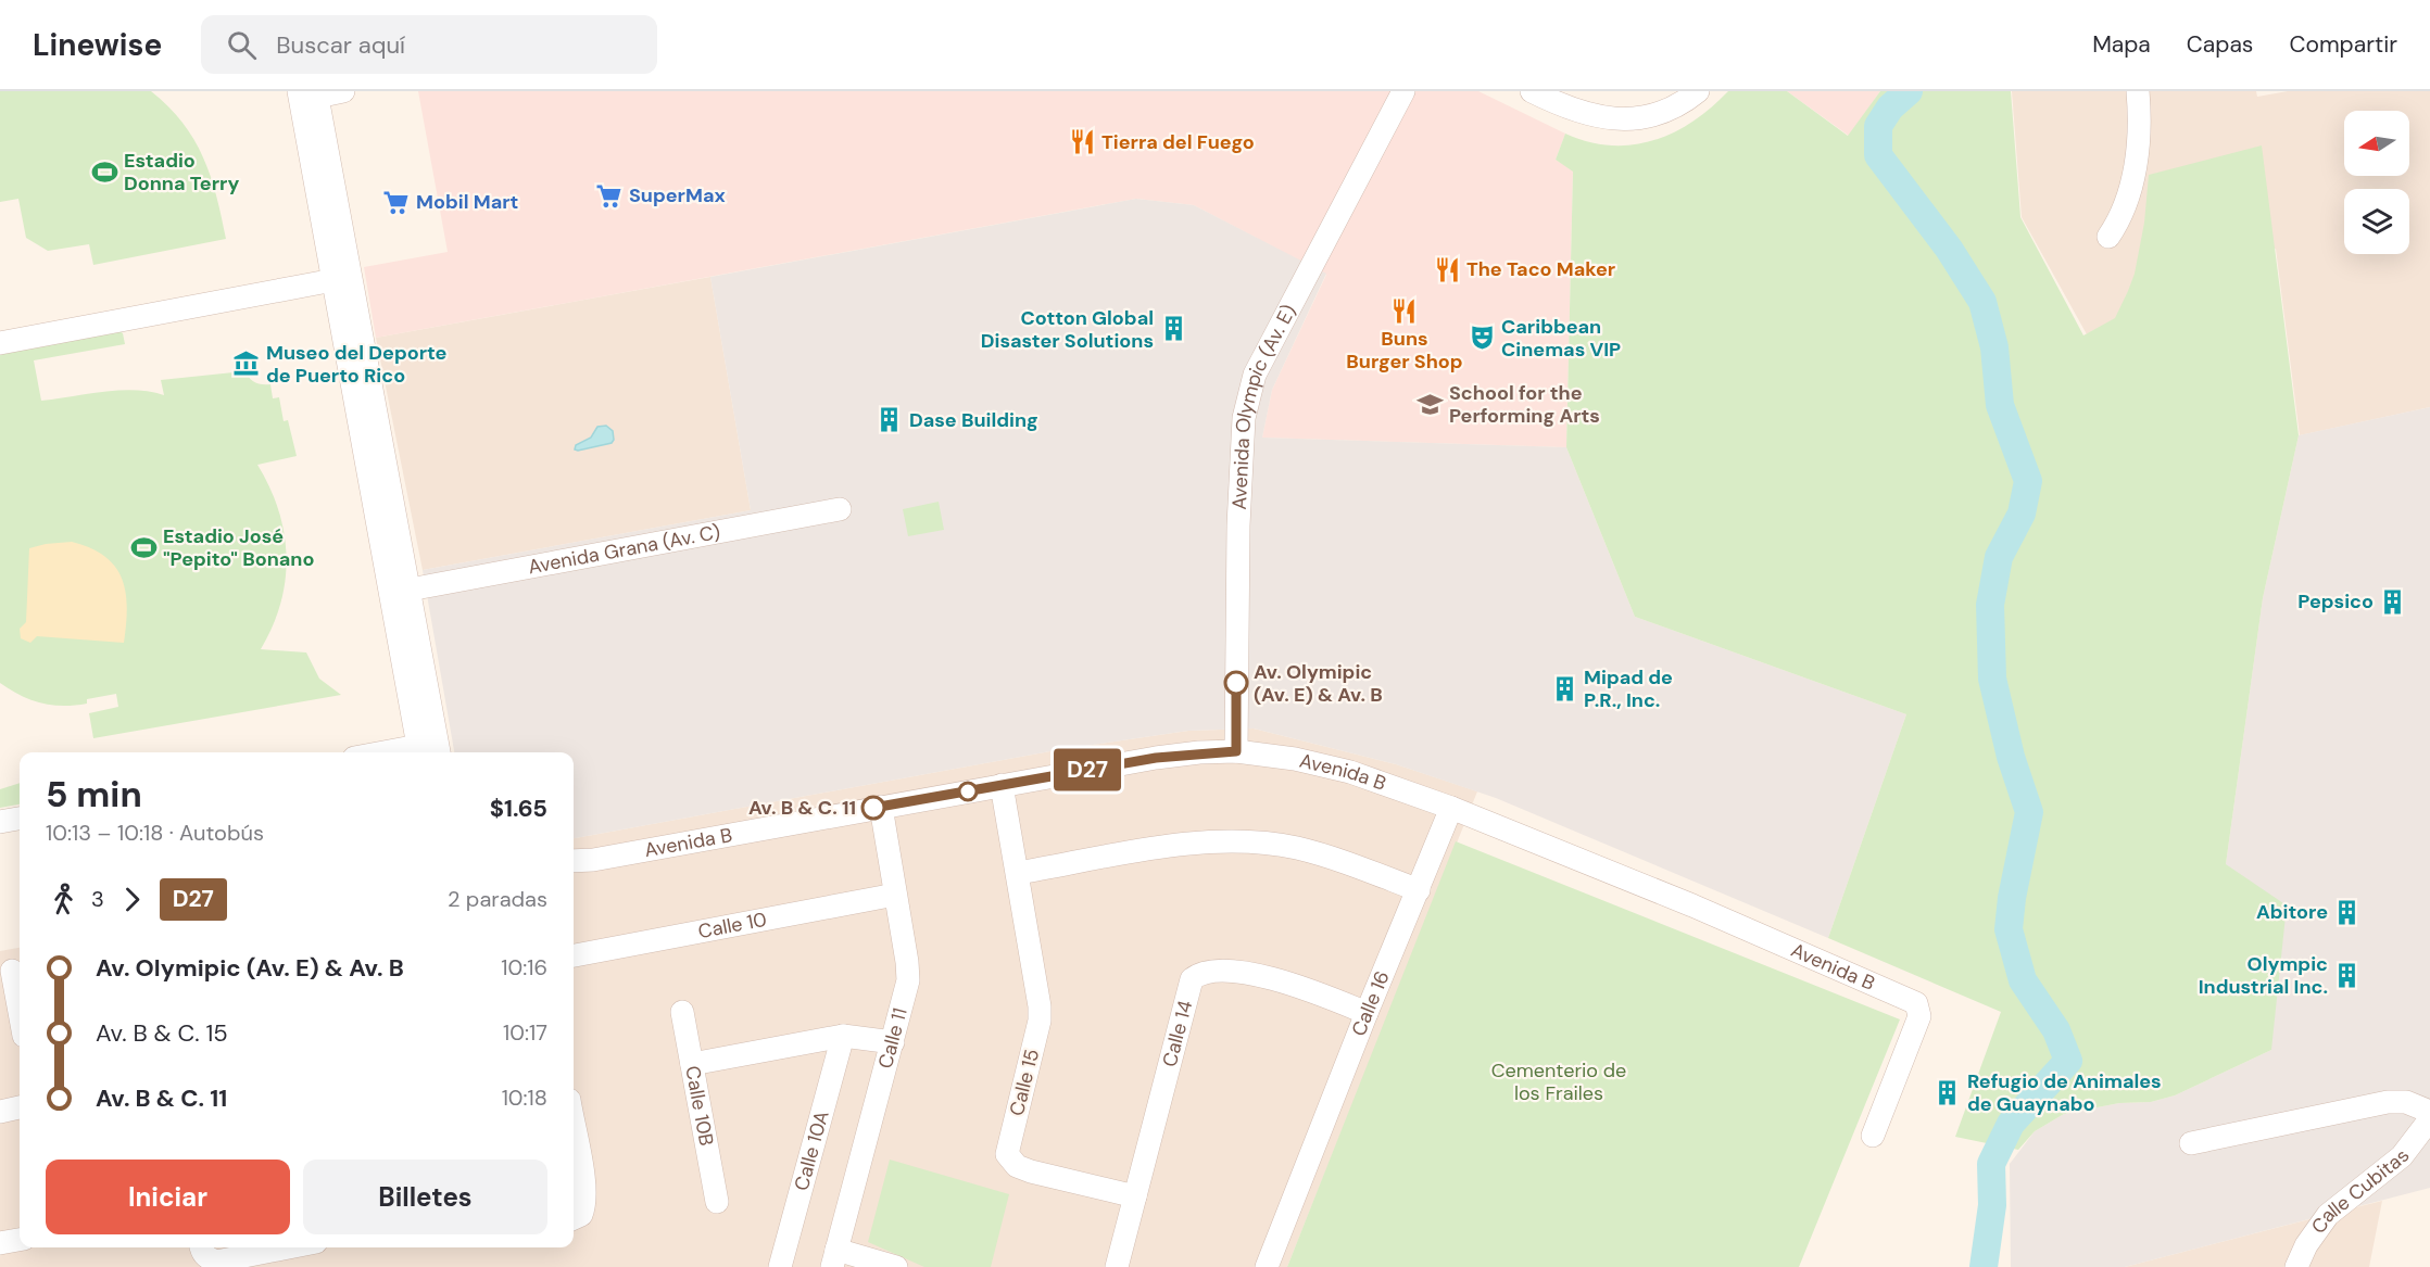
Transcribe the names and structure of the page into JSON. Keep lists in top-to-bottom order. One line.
{"streets":{"street":["Avenida Olympic (Av. E)","Avenida Grana (Av. C)","Avenida B","Calle 10","Calle 16","Calle 14","Calle 11","Calle 15","Calle 10B","Calle 10A","Calle Cubitas"]},"crossings":[["Avenida Olympic (Av. E)","Avenida B"],["Avenida B","Calle 16"],["Avenida B","Calle 11"],["Avenida B","Calle 15"],["Calle 10","Calle 11"],["Calle 16","Calle 14"],["Calle 14","Calle 15"]],"parks":["Cementerio de los Frailes"],"places":{"restaurant":["Tierra del Fuego","The Taco Maker","Buns Burger Shop"],"sports":["Estadio Donna Terry","Estadio José \"Pepito\" Bonano"],"supermarket":["SuperMax","Mobil Mart"],"building":["Cotton Global Disaster Solutions","Dase Building","Pepsico","Mipad de P.R., Inc.","Abitore","Olympic Industrial Inc.","Refugio de Animales de Guaynabo"],"theatre":["Caribbean Cinemas VIP"],"museum":["Museo del Deporte de Puerto Rico"],"school or university":["School for the Performing Arts"],"other":["Av. Olymipic (Av. E) & Av. B","Av. B & C. 11"]},"lines":["bus line D27"],"north":"left","page":{"header":"Linewise","search":"Buscar aquí","nav":["Mapa","Capas","Compartir"],"on_map":"D27","heading":["5 min","10:13 – 10:18 · Autobús","$1.65"],"legs":["3","D27","2 paradas"],"list":[{"name":"Av. Olymipic (Av. E) & Av. B","value":"10:16"},{"name":"Av. B & C. 15","value":"10:17"},{"name":"Av. B & C. 11","value":"10:18"}],"buttons":["Iniciar","Billetes"]}}
